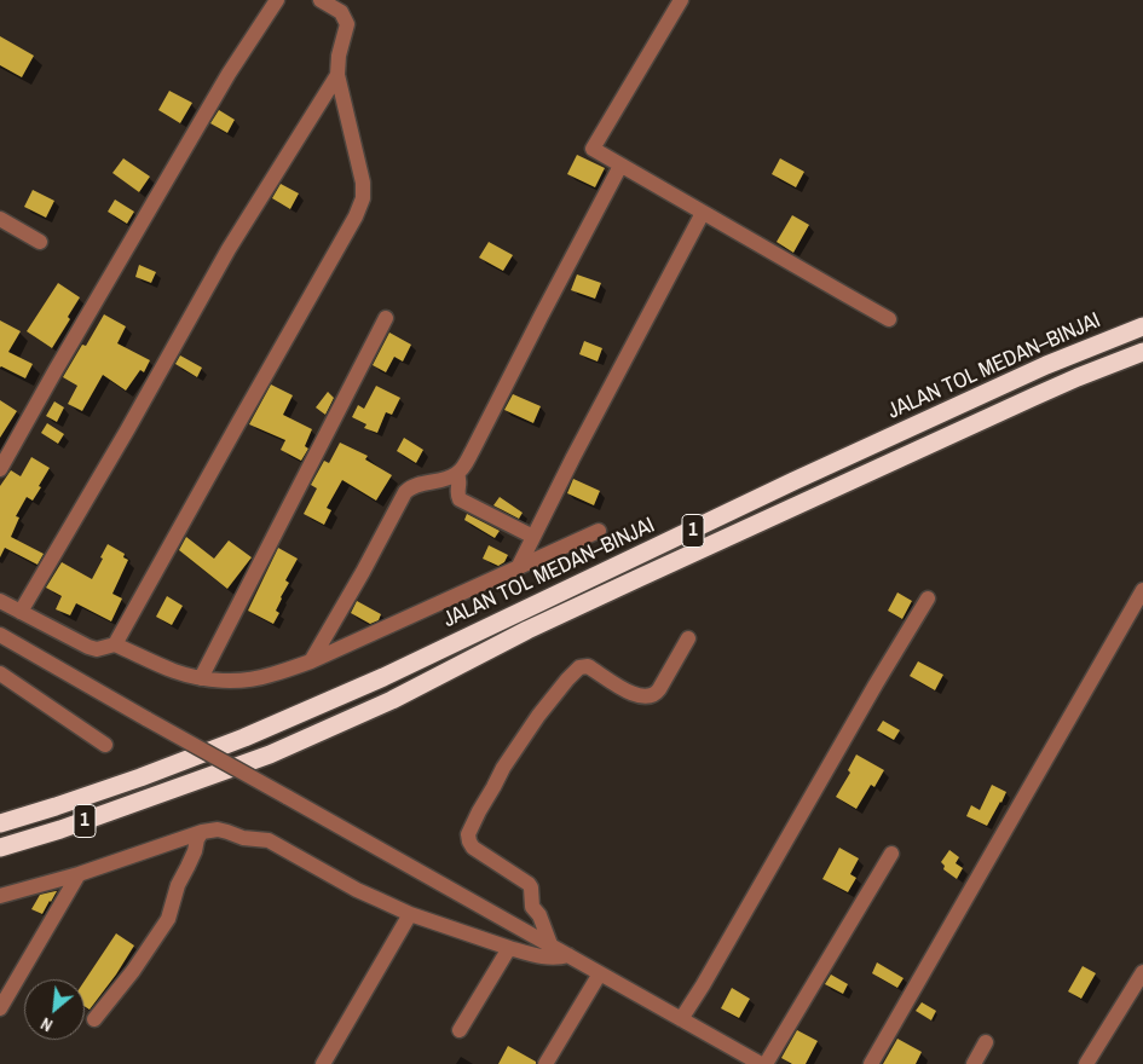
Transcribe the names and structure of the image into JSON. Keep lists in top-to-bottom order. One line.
{"streets":{"highway":["JALAN TOL MEDAN–BINJAI","1"]},"north":"bottom left"}
